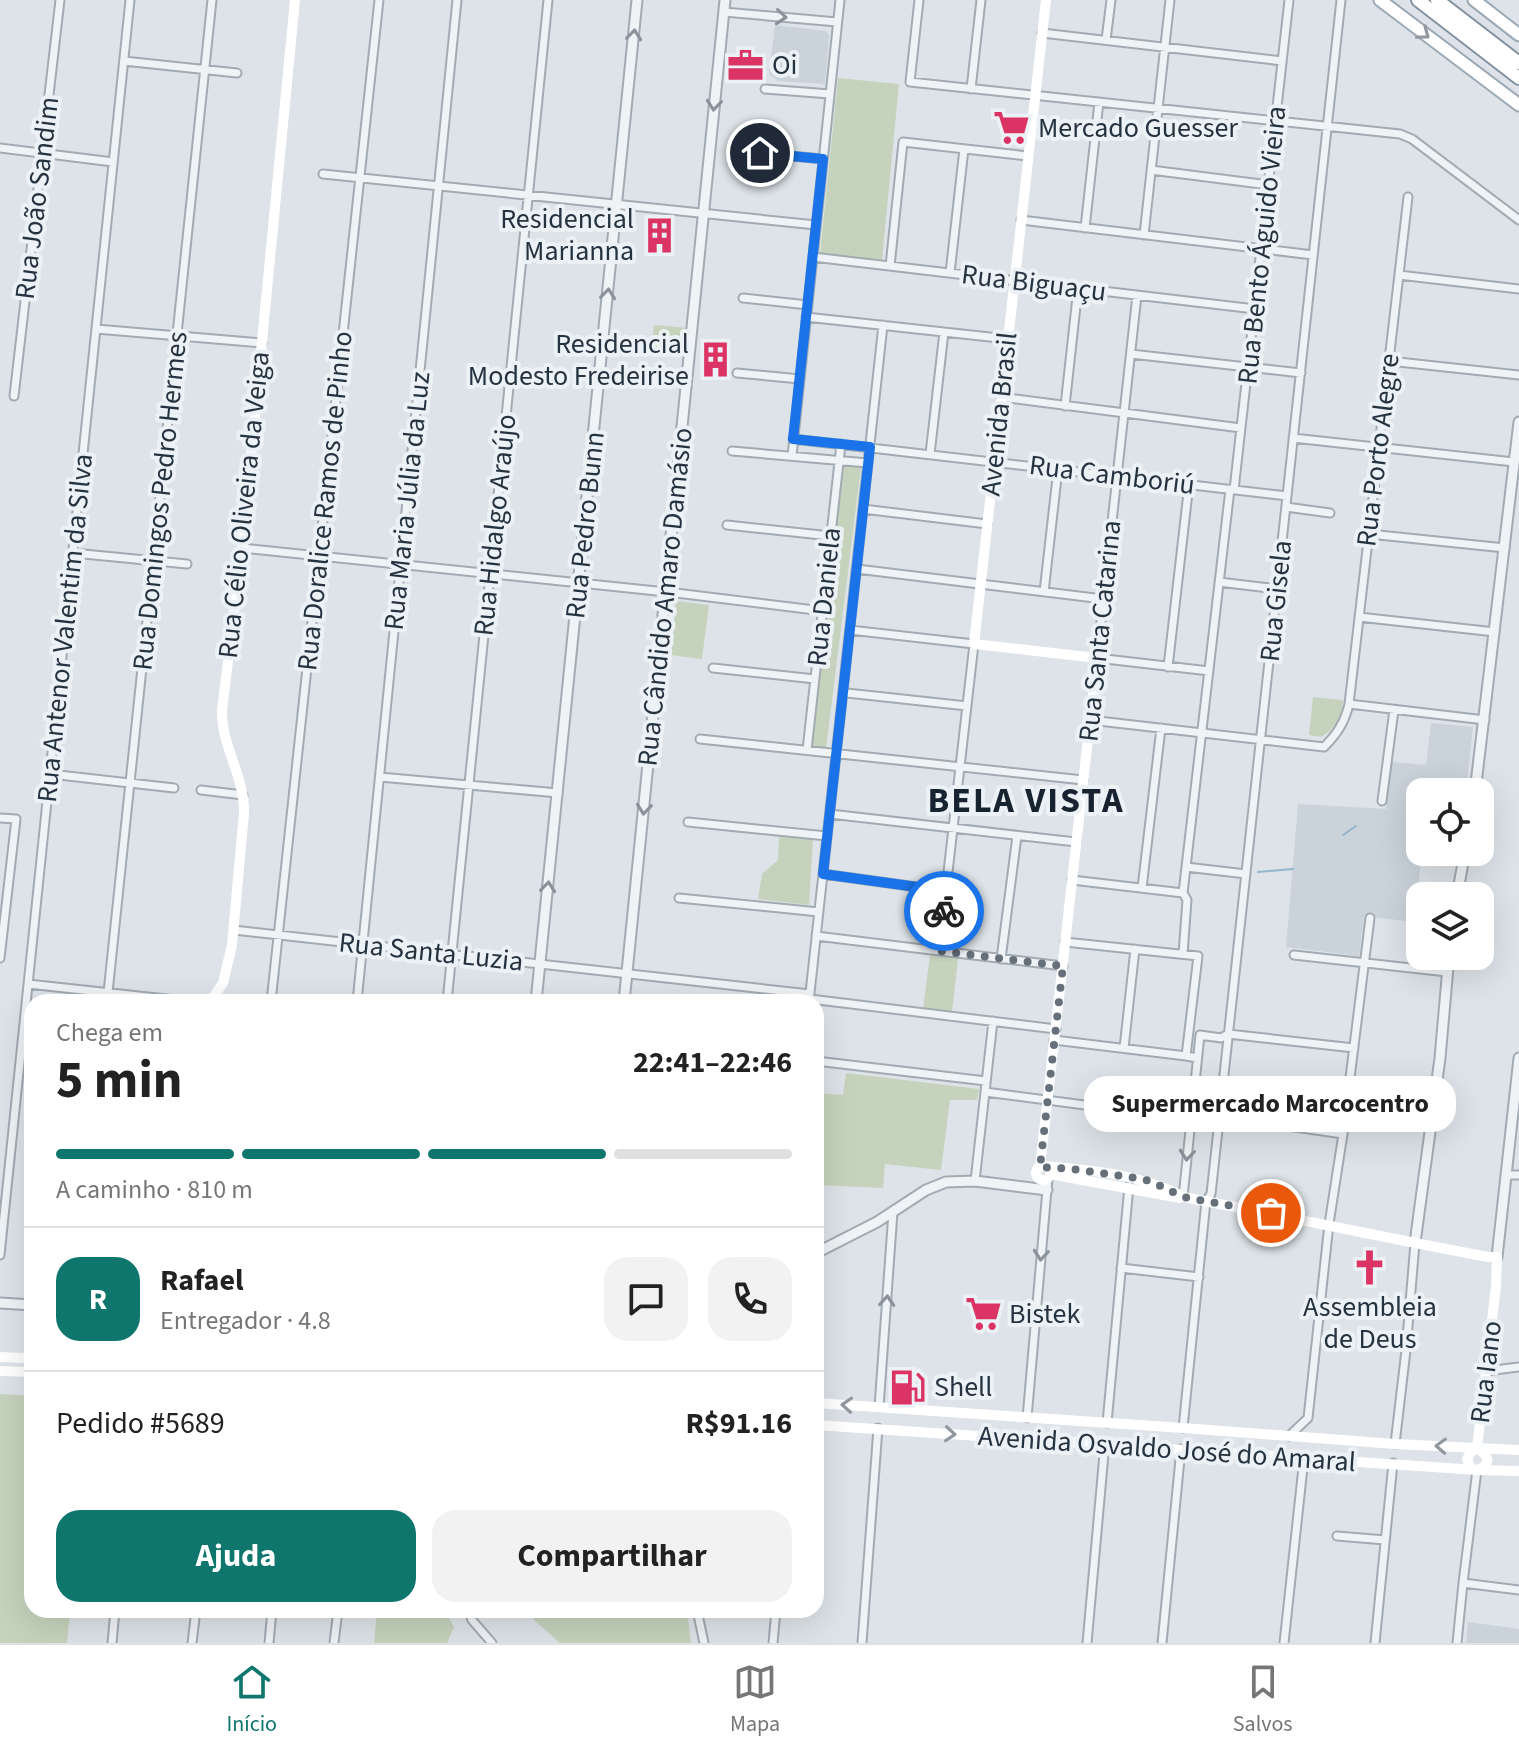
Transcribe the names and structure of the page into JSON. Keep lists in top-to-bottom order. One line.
{"streets":{"main road":["Avenida Brasil","Rua Célio Oliveira da Veiga","Rua Santa Catarina","Rua Iano","Avenida Osvaldo José do Amaral"],"street":["Rua João Sandim","Rua Bento Águido Vieira","Rua Biguaçu","Rua Porto Alegre","Rua Camboriú","Rua Domingos Pedro Hermes","Rua Doralice Ramos de Pinho","Rua Maria Júlia da Luz","Rua Hidalgo Araújo","Rua Pedro Bunn","Rua Cândido Amaro Damásio","Rua Daniela","Rua Gisela","Rua Antenor Valentim da Silva","Rua Santa Luzia"]},"crossings":[["Rua Bento Águido Vieira","Rua Biguaçu"],["Rua Bento Águido Vieira","Rua Camboriú"],["Rua Biguaçu","Avenida Brasil"],["Rua Biguaçu","Rua Santa Catarina"],["Avenida Brasil","Rua Camboriú"],["Rua Camboriú","Rua Daniela"],["Rua Camboriú","Rua Gisela"],["Rua Camboriú","Rua Santa Catarina"],["Rua Doralice Ramos de Pinho","Rua Santa Luzia"],["Rua Maria Júlia da Luz","Rua Santa Luzia"],["Rua Célio Oliveira da Veiga","Rua Santa Luzia"],["Rua Hidalgo Araújo","Rua Santa Luzia"],["Rua Pedro Bunn","Rua Santa Luzia"],["Rua Cândido Amaro Damásio","Rua Santa Luzia"],["Rua Gisela","Avenida Osvaldo José do Amaral"],["Rua Santa Catarina","Rua Santa Luzia"],["Rua Santa Catarina","Avenida Osvaldo José do Amaral"],["Rua Iano","Avenida Osvaldo José do Amaral"]],"one_way":["Rua Pedro Bunn","Rua Cândido Amaro Damásio"],"districts":["BELA VISTA"],"places":{"office":["Oi"],"supermarket":["Mercado Guesser","Bistek"],"building":["Residencial Marianna","Residencial Modesto Fredeirise"],"other":["Supermercado Marcocentro"],"church":["Assembleia de Deus"],"fuel station":["Shell"]},"page":{"heading":["5 min","Chega em","22:41–22:46"],"panel":["Rafael","Entregador · 4.8","Pedido #5689","R$91.16"],"bubble":"Supermercado Marcocentro","bar":"A caminho · 810 m","round":"R","buttons":["Ajuda","Compartilhar"],"tabs":["Início","Mapa","Salvos"]}}
